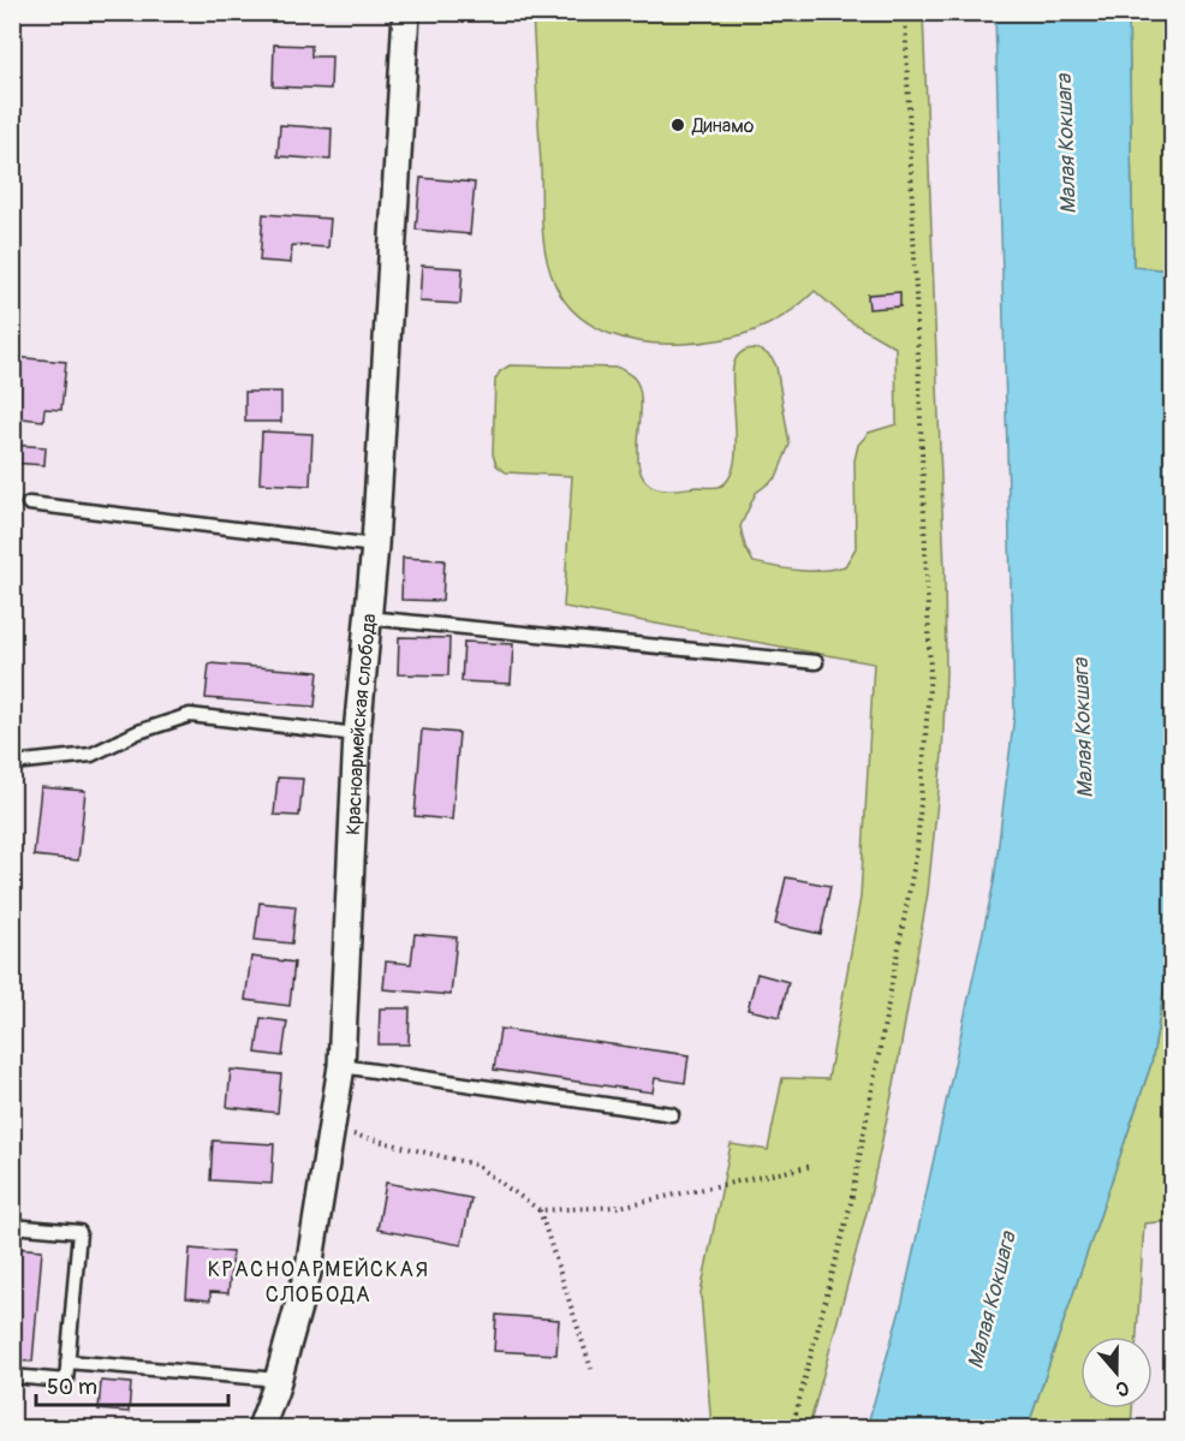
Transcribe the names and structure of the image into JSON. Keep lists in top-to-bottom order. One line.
{"streets":{"street":["Красноармейская слобода"]},"districts":["КРАСНОАРМЕЙСКАЯ СЛОБОДА"],"water":["Малая Кокшага"],"places":["Динамо"],"scale_bar":"50 m","north":"bottom"}
